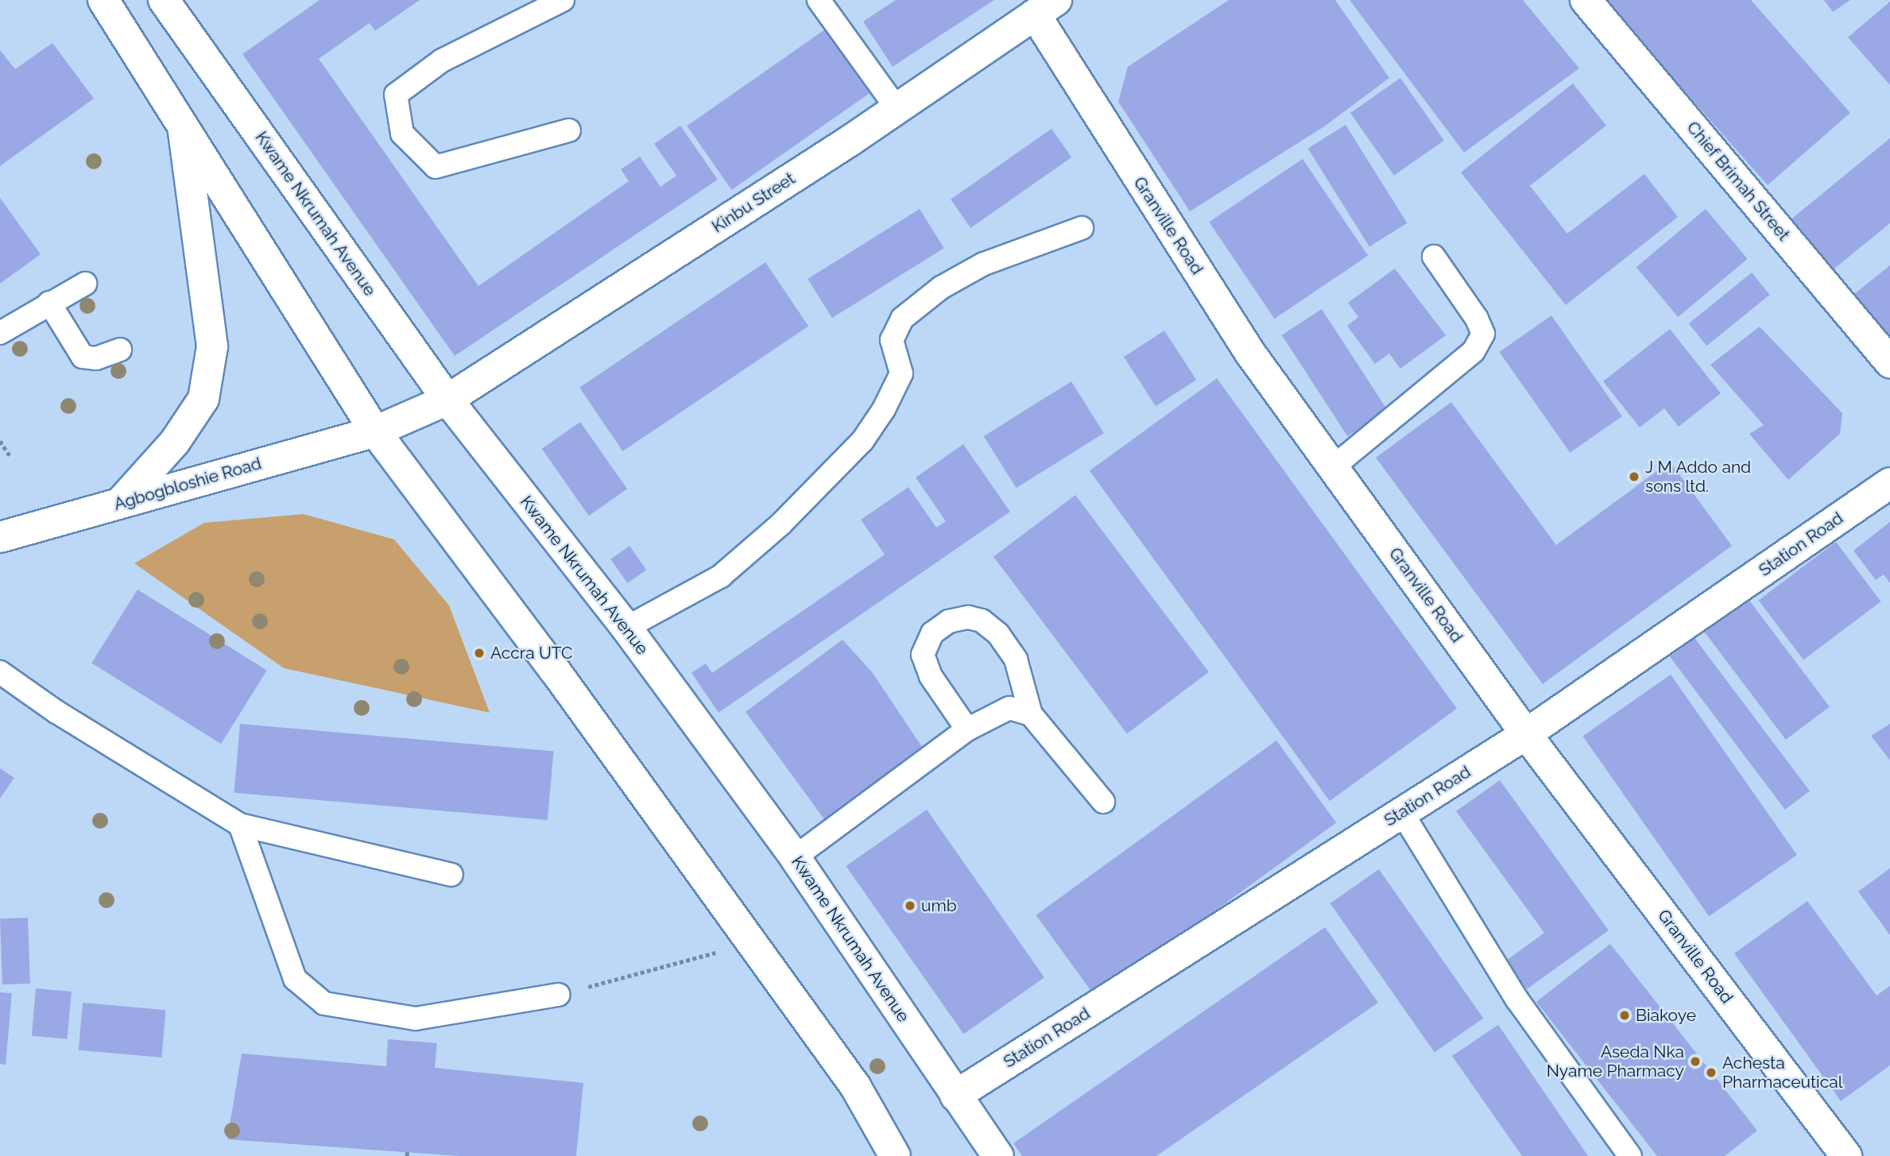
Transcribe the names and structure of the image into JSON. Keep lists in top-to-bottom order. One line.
{"streets":{"street":["Chief Brimah Street","Kinbu Street","Kwame Nkrumah Avenue","Granville Road","Agbogbloshie Road","Station Road"]},"crossings":[["Kinbu Street","Kwame Nkrumah Avenue"],["Kinbu Street","Granville Road"],["Kinbu Street","Agbogbloshie Road"],["Kwame Nkrumah Avenue","Station Road"],["Granville Road","Station Road"]],"places":["J M Addo and sons ltd.","Accra UTC","umb","Biakoye","Aseda Nka Nyame Pharmacy","Achesta Pharmaceutical"]}
